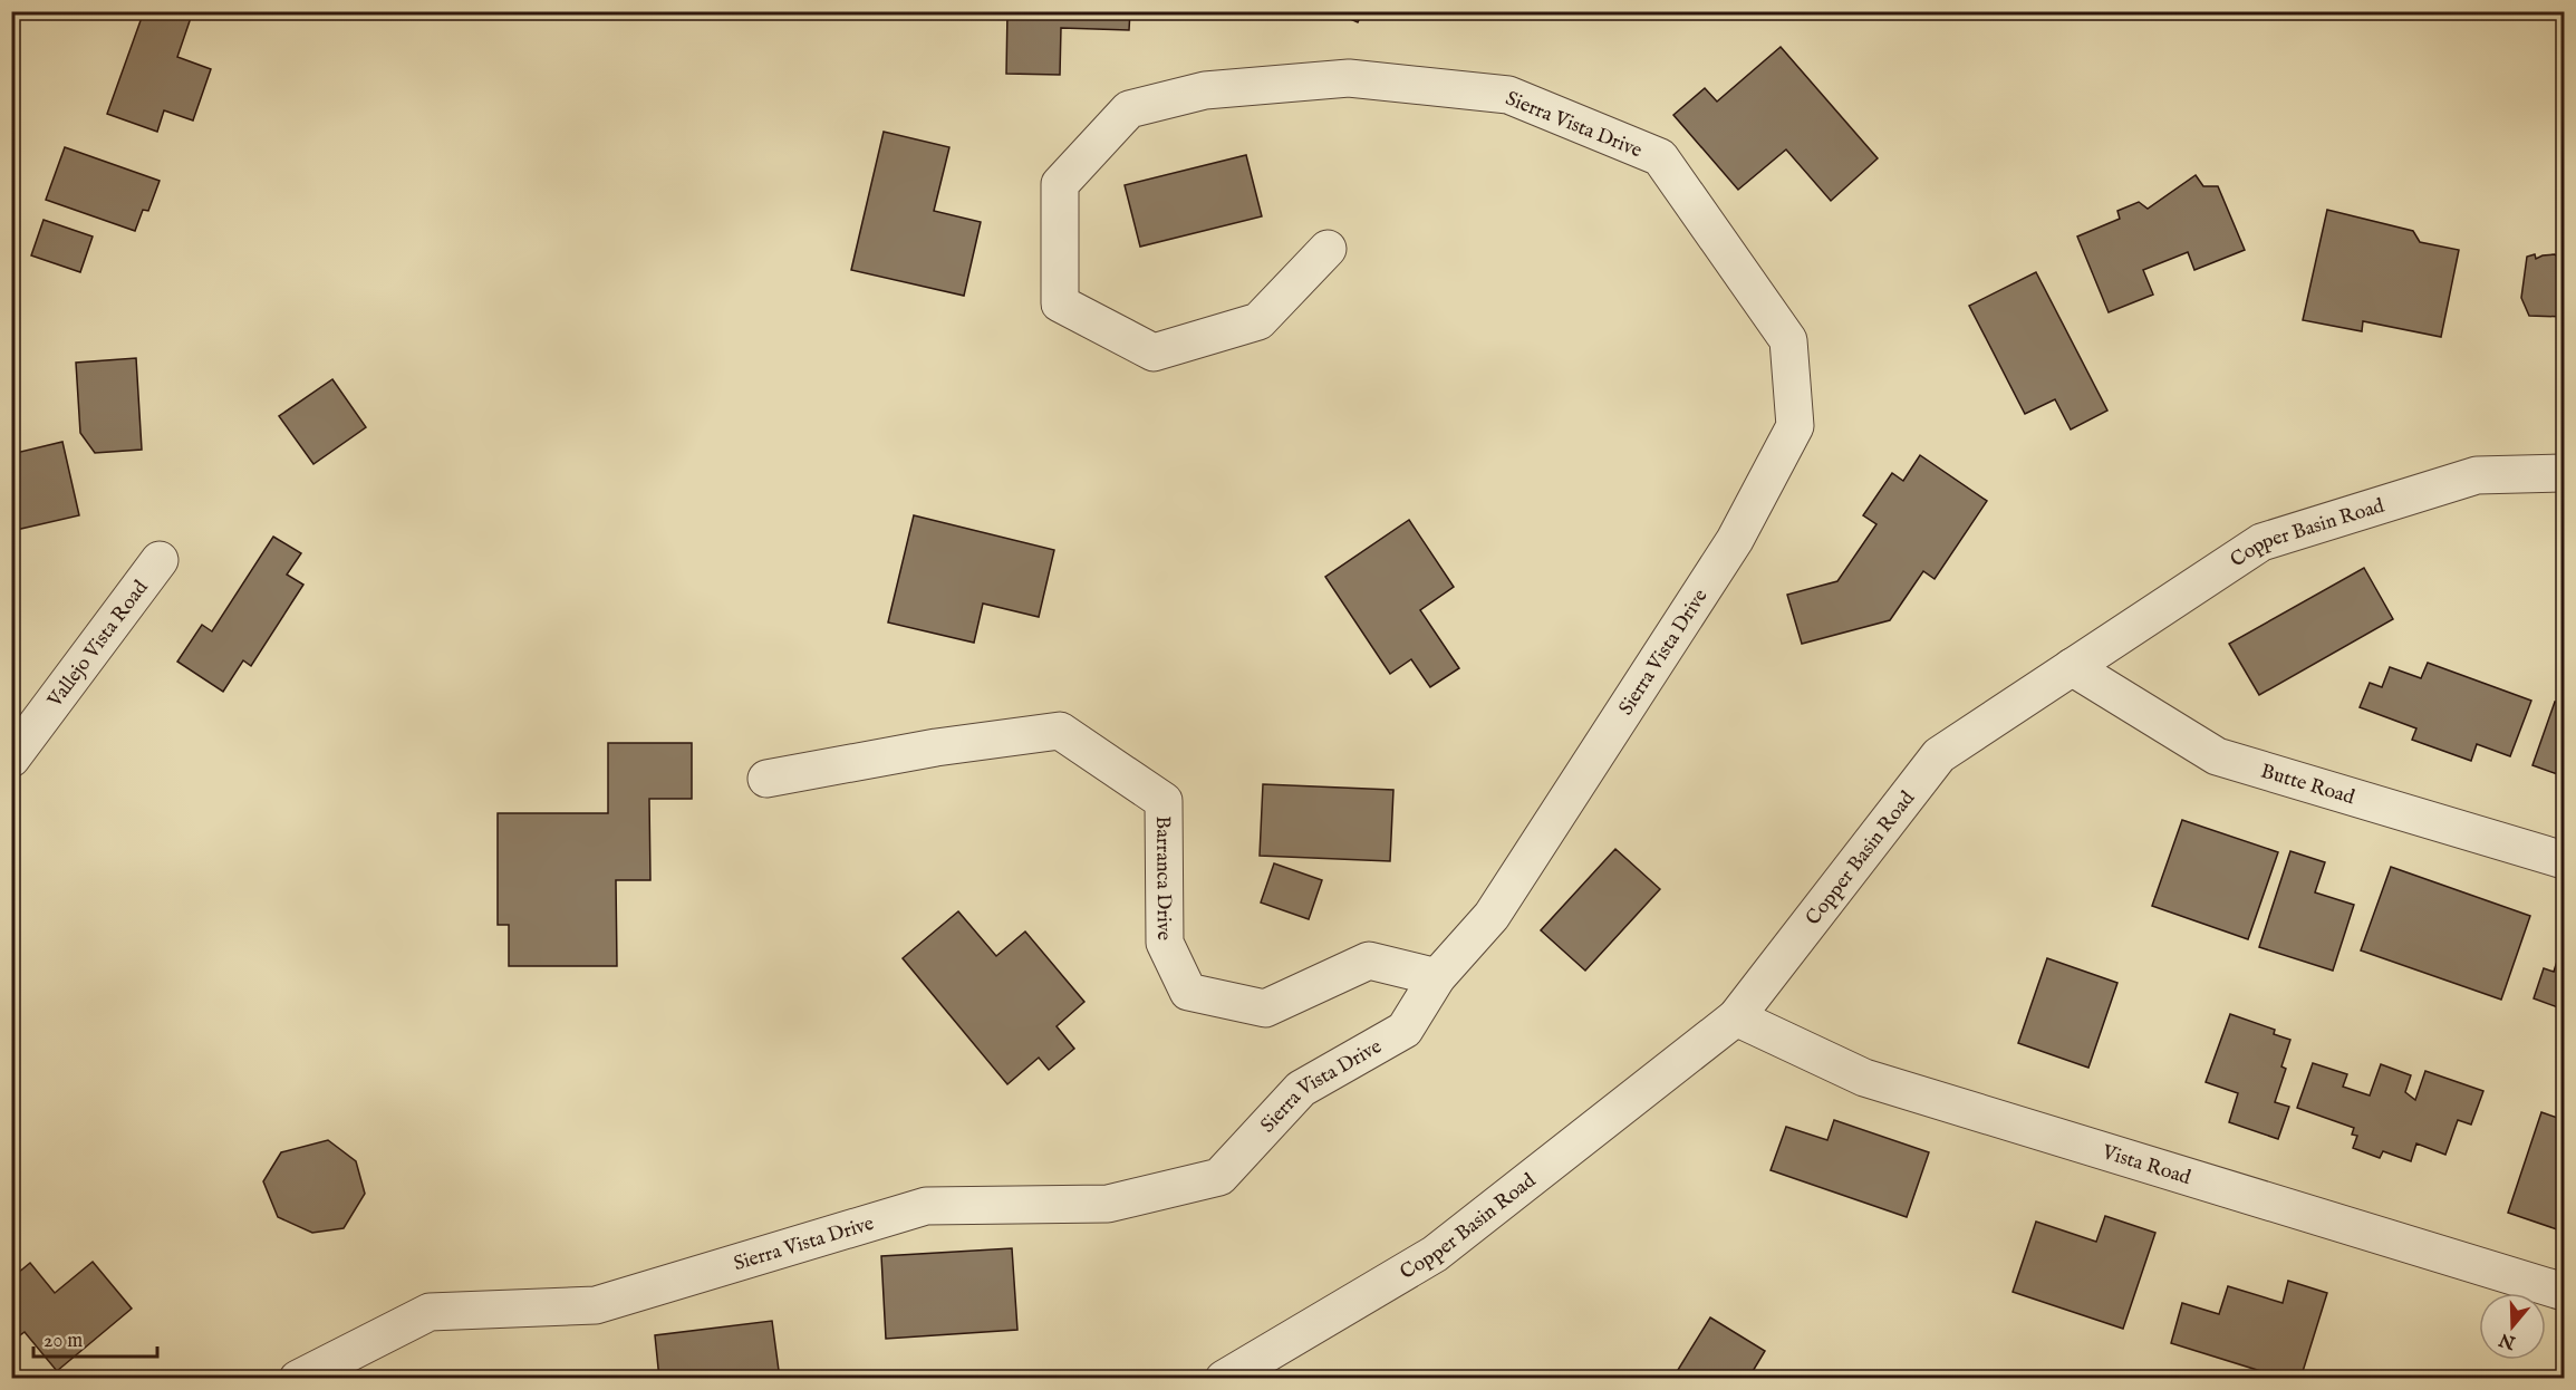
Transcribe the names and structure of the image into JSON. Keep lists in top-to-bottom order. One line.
{"streets":{"street":["Sierra Vista Drive","Copper Basin Road","Vallejo Vista Road","Butte Road","Barranca Drive","Vista Road"]},"crossings":[["Sierra Vista Drive","Barranca Drive"],["Copper Basin Road","Butte Road"],["Copper Basin Road","Vista Road"]],"scale_bar":"20 m","north":"bottom"}
